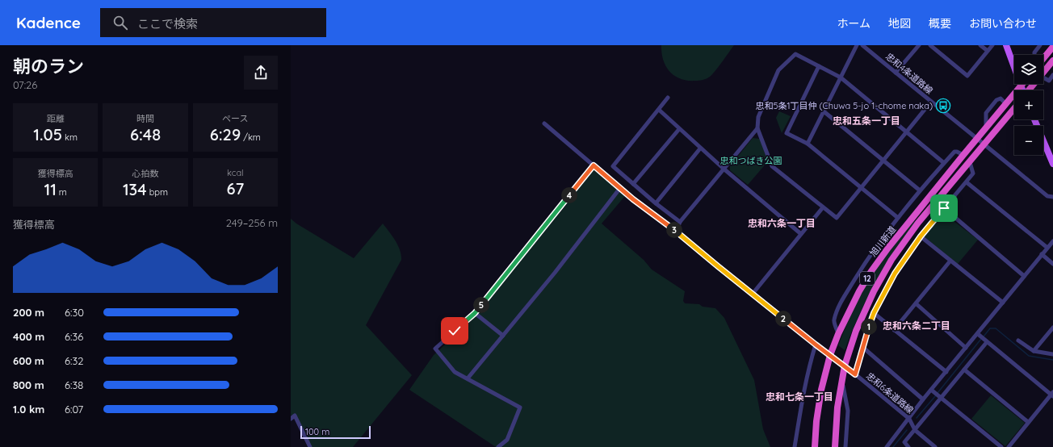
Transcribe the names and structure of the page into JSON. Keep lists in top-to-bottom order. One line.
{"streets":{"highway":["旭川新道","12"],"street":["忠和4条道路線","忠和6条道路線"]},"crossings":[["忠和4条道路線","旭川新道"],["旭川新道","忠和6条道路線"]],"districts":["忠和五条一丁目","忠和六条一丁目","忠和六条二丁目","忠和七条一丁目"],"parks":["忠和つばき公園"],"places":{"bus stop":["忠和5条1丁目仲 (Chuwa 5-jo 1-chome naka)"]},"scale_bar":"100 m","page":{"header":"Kadence","search":"ここで検索","nav":["ホーム","地図","概要","お問い合わせ"],"heading":["朝のラン","07:26"],"map_buttons":["+","−"],"stats":[["距離","1.05 km"],["時間","6:48"],["ペース","6:29 /km"],["獲得標高","11 m"],["心拍数","134 bpm"],["kcal","67"]],"pins":["4","3","5","2","1"],"chart":["獲得標高","249–256 m"],"list":[{"name":"200 m","note":"6:30"},{"name":"400 m","note":"6:36"},{"name":"600 m","note":"6:32"},{"name":"800 m","note":"6:38"},{"name":"1.0 km","note":"6:07"}],"scale":"100 m"}}
